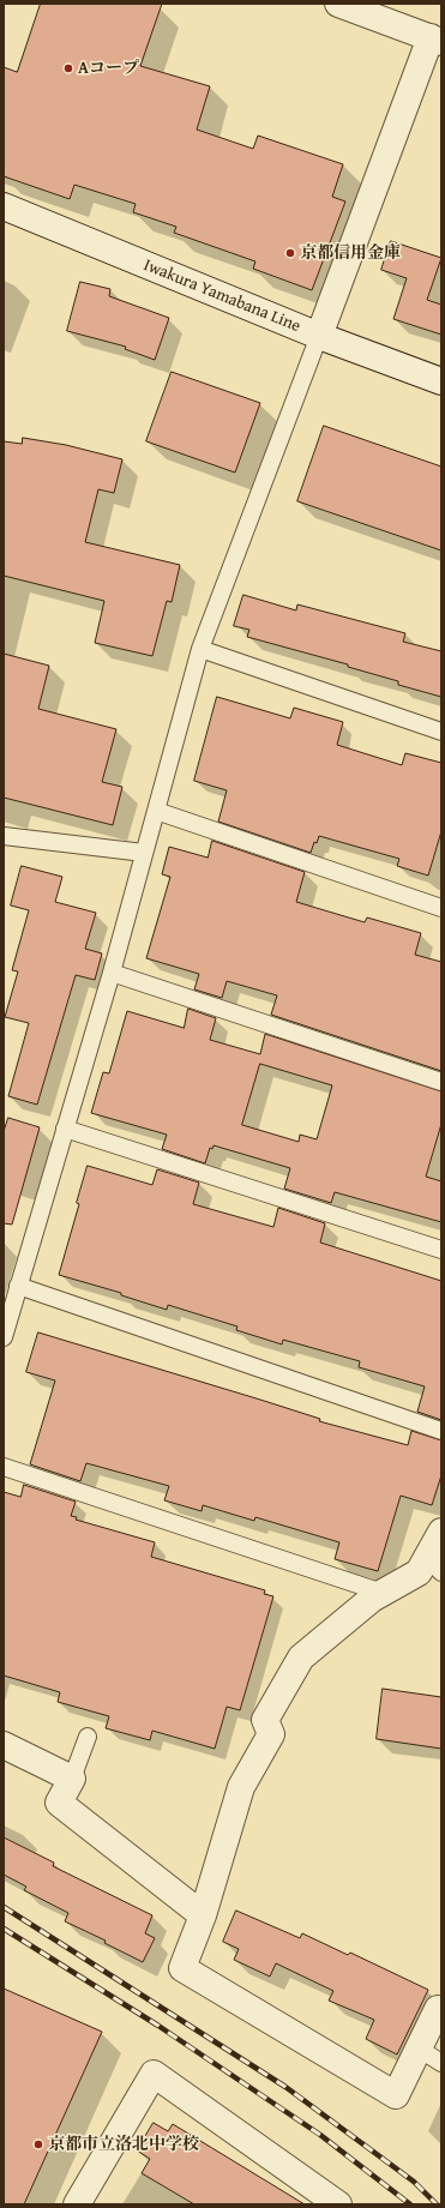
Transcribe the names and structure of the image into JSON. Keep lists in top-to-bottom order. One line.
{"streets":{"street":["Iwakura Yamabana Line"]},"places":["Aコープ","京都信用金庫","京都市立洛北中学校"]}
